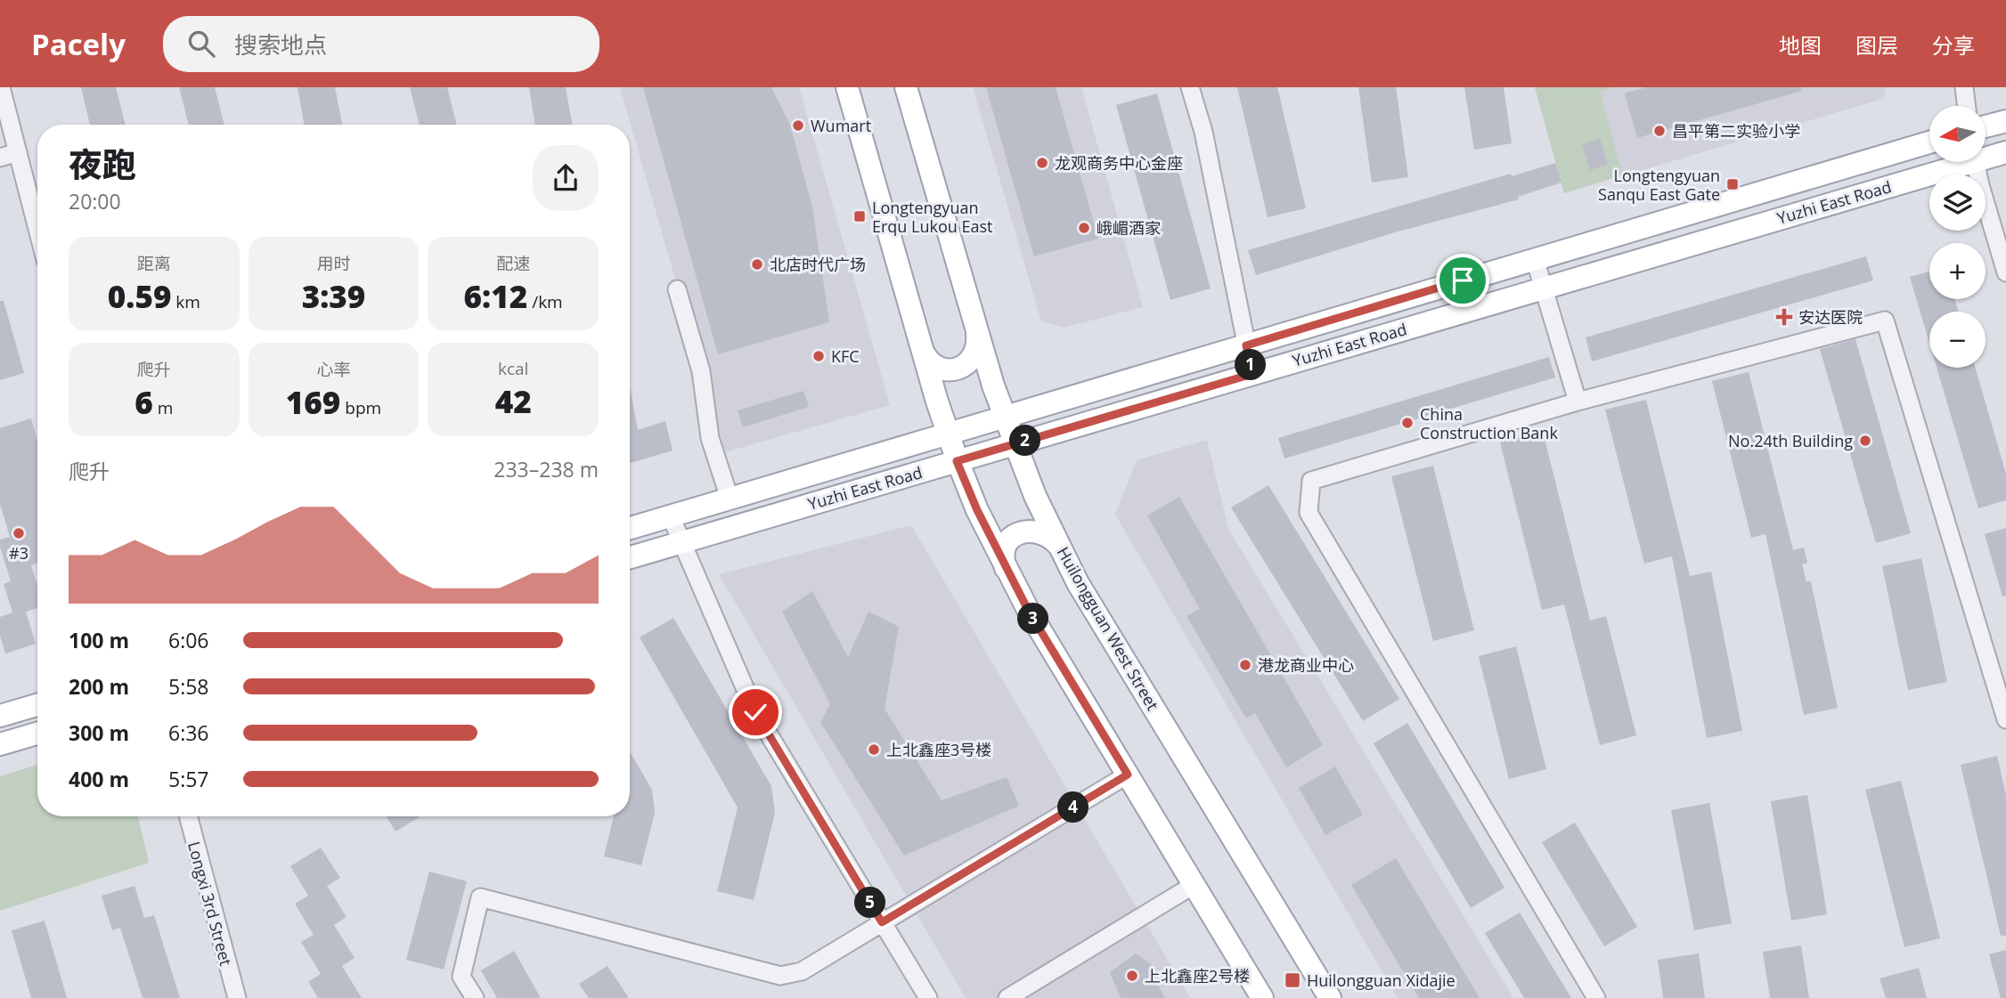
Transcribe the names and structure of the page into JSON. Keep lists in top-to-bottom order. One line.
{"streets":{"main road":["Yuzhi East Road","Huilongguan West Street"],"street":["Longxi 3rd Street"]},"crossings":[["Yuzhi East Road","Huilongguan West Street"]],"places":{"other":["Wumart","昌平第二实验小学","龙观商务中心金座","峨嵋酒家","北店时代广场","KFC","China Construction Bank","No.24th Building","#3","港龙商业中心","上北鑫座3号楼","上北鑫座2号楼"],"transit":["Longtengyuan Sanqu East Gate","Longtengyuan Erqu Lukou East","Huilongguan Xidajie"],"health":["安达医院"]},"north":"left","page":{"header":"Pacely","search":"搜索地点","nav":["地图","图层","分享"],"map_buttons":["+","−"],"heading":["夜跑","20:00"],"stats":[["距离","0.59 km"],["用时","3:39"],["配速","6:12 /km"],["爬升","6 m"],["心率","169 bpm"],["kcal","42"]],"pins":["1","2","3","4","5"],"chart":["爬升","233–238 m"],"list":[{"name":"100 m","note":"6:06"},{"name":"200 m","note":"5:58"},{"name":"300 m","note":"6:36"},{"name":"400 m","note":"5:57"}]}}
